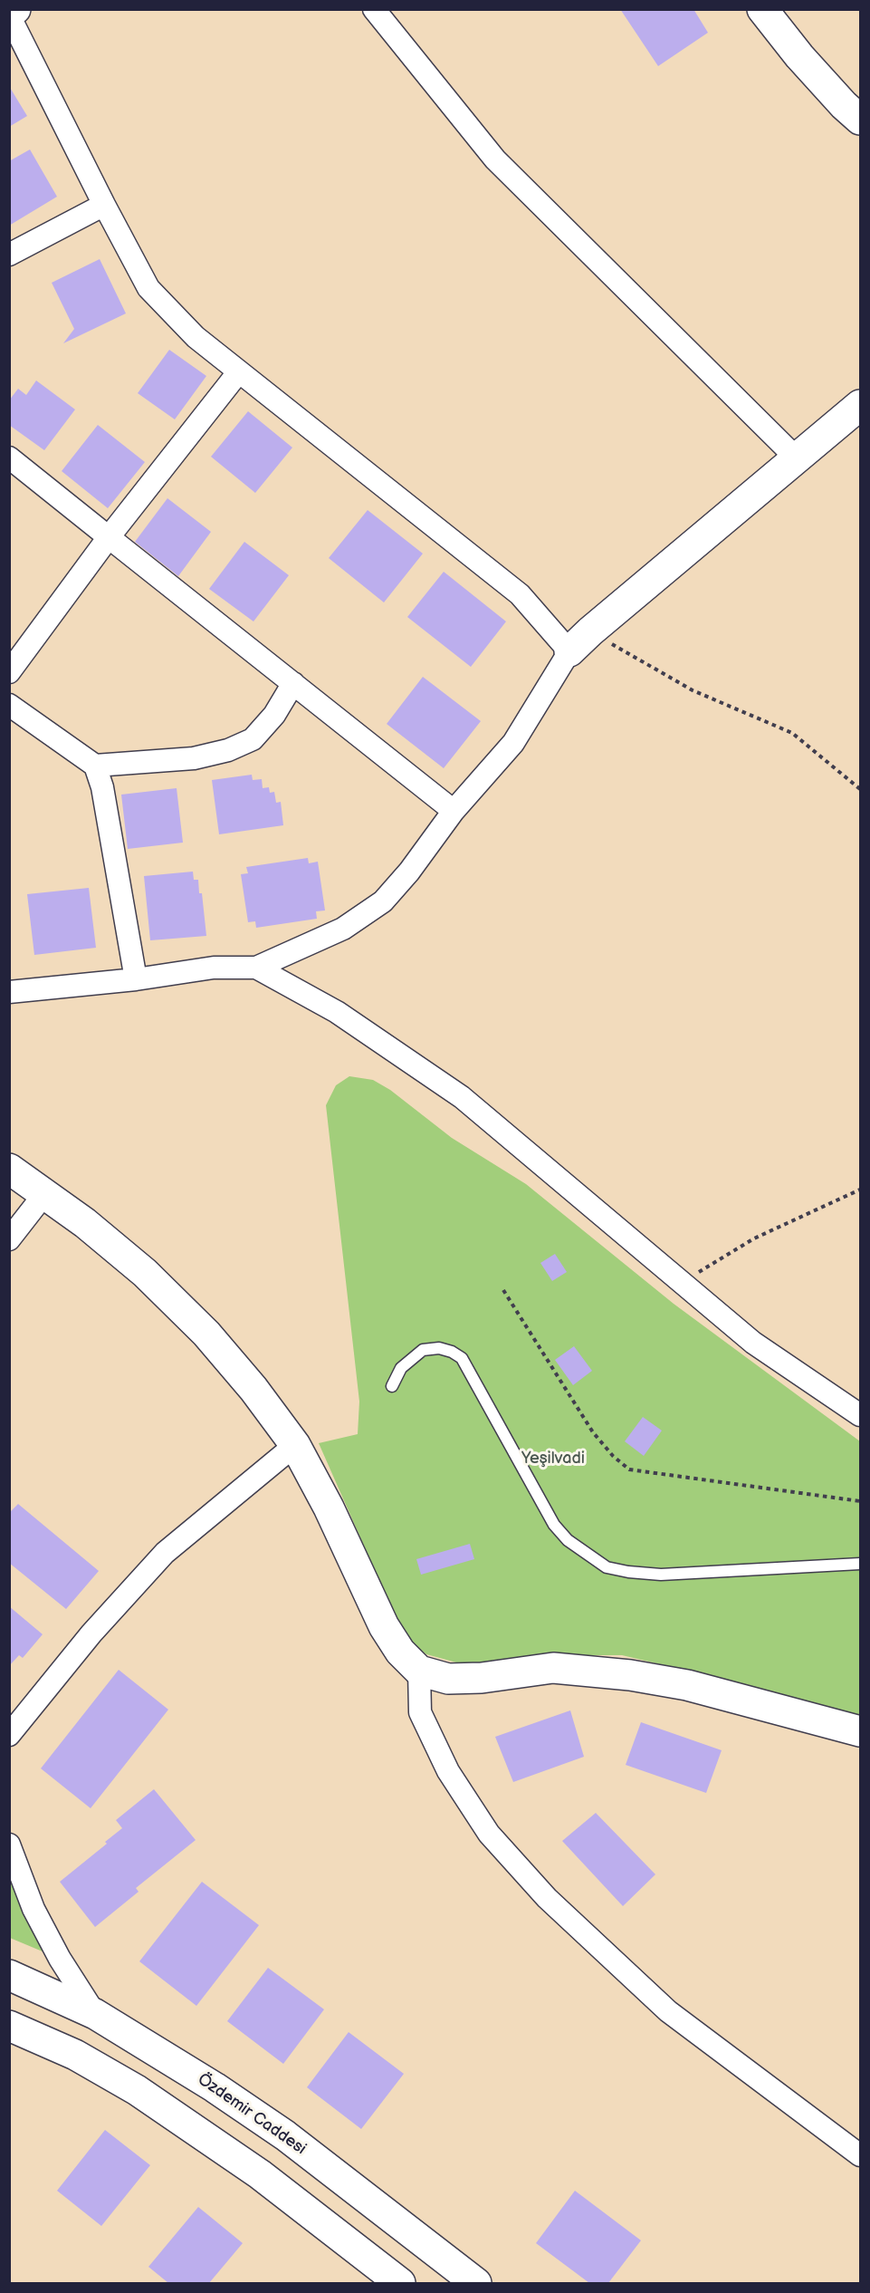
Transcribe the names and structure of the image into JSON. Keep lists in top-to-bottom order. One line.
{"streets":{"street":["Özdemir Caddesi"]},"parks":["Yeşilvadi"]}
